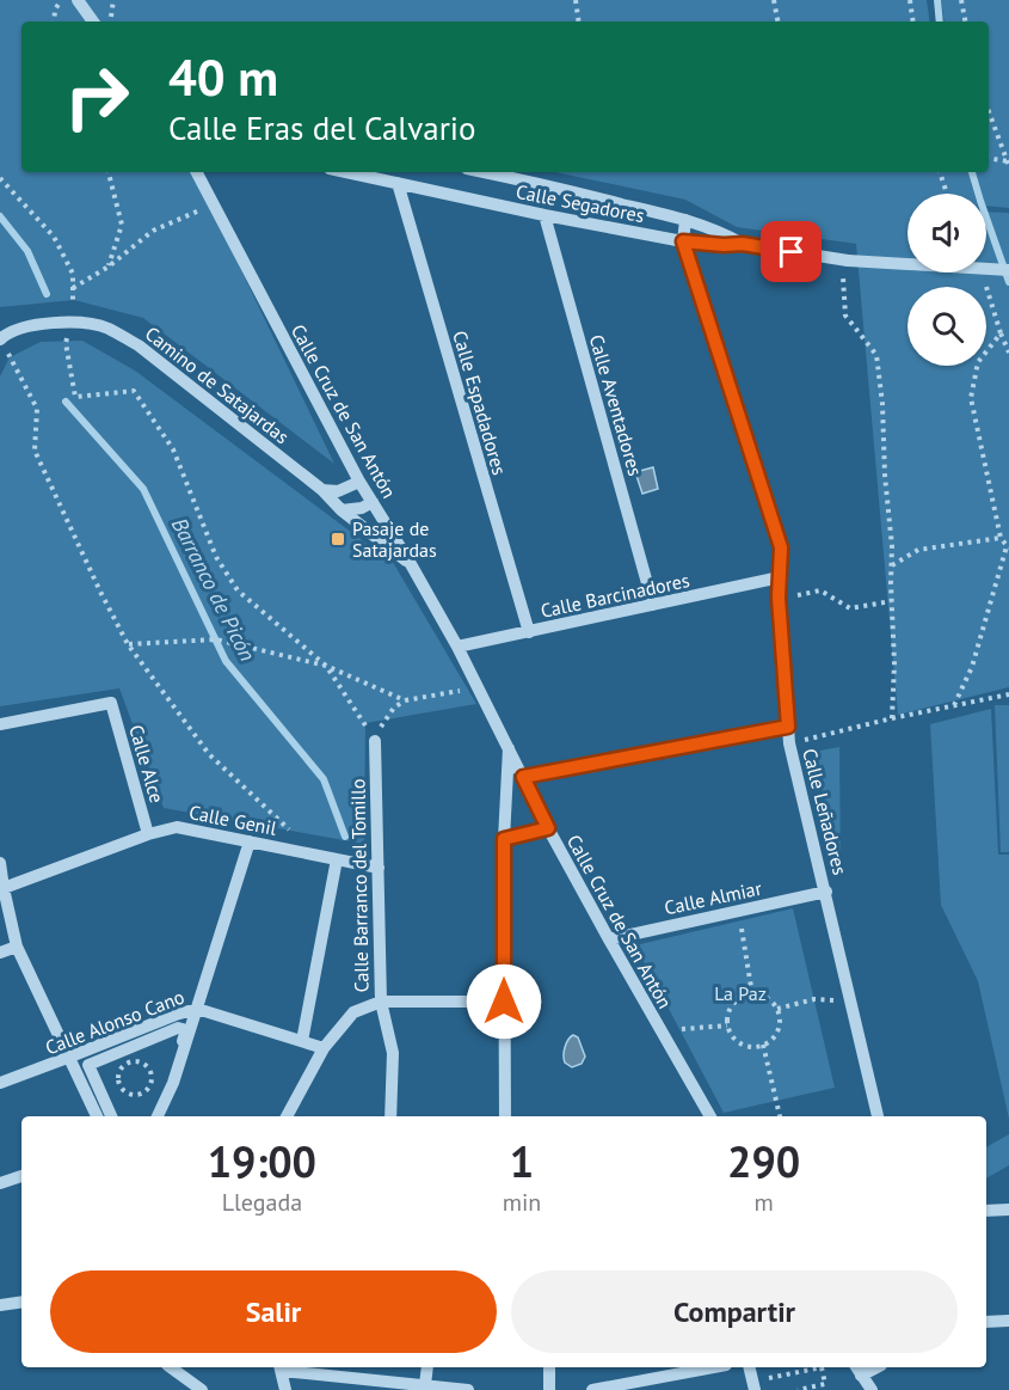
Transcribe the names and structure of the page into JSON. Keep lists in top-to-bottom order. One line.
{"streets":{"street":["Calle Segadores","Camino de Satajardas","Calle Espadadores","Calle Aventadores","Calle Cruz de San Antón","Calle Barcinadores","Calle Alce","Calle Leñadores","Calle Genil","Calle Barranco del Tomillo","Calle Almiar","Calle Alonso Cano"]},"crossings":[["Calle Segadores","Calle Espadadores"],["Calle Segadores","Calle Aventadores"],["Calle Segadores","Calle Leñadores"],["Camino de Satajardas","Calle Cruz de San Antón"],["Calle Espadadores","Calle Barcinadores"],["Calle Aventadores","Calle Barcinadores"],["Calle Cruz de San Antón","Calle Barcinadores"],["Calle Cruz de San Antón","Calle Almiar"],["Calle Barcinadores","Calle Leñadores"],["Calle Alce","Calle Genil"],["Calle Leñadores","Calle Almiar"],["Calle Genil","Calle Barranco del Tomillo"],["Calle Barranco del Tomillo","Calle Alonso Cano"]],"water":["Barranco de Picón"],"parks":["La Paz"],"places":{"transit":["Pasaje de Satajardas"]},"page":{"turn":["40 m","Calle Eras del Calvario"],"eta":["19:00","Llegada","1","min","290","m"],"buttons":["Salir","Compartir"]}}
